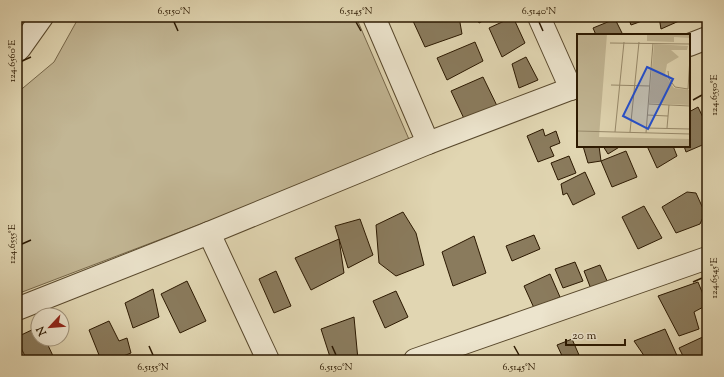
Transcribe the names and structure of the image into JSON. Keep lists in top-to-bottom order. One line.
{"scale_bar":"20 m","north":"bottom left","coordinates":["6.5150°N","6.5145°N","6.5140°N","124.6560°E","124.6550°E","124.6555°E","124.6545°E","6.5155°N"]}
